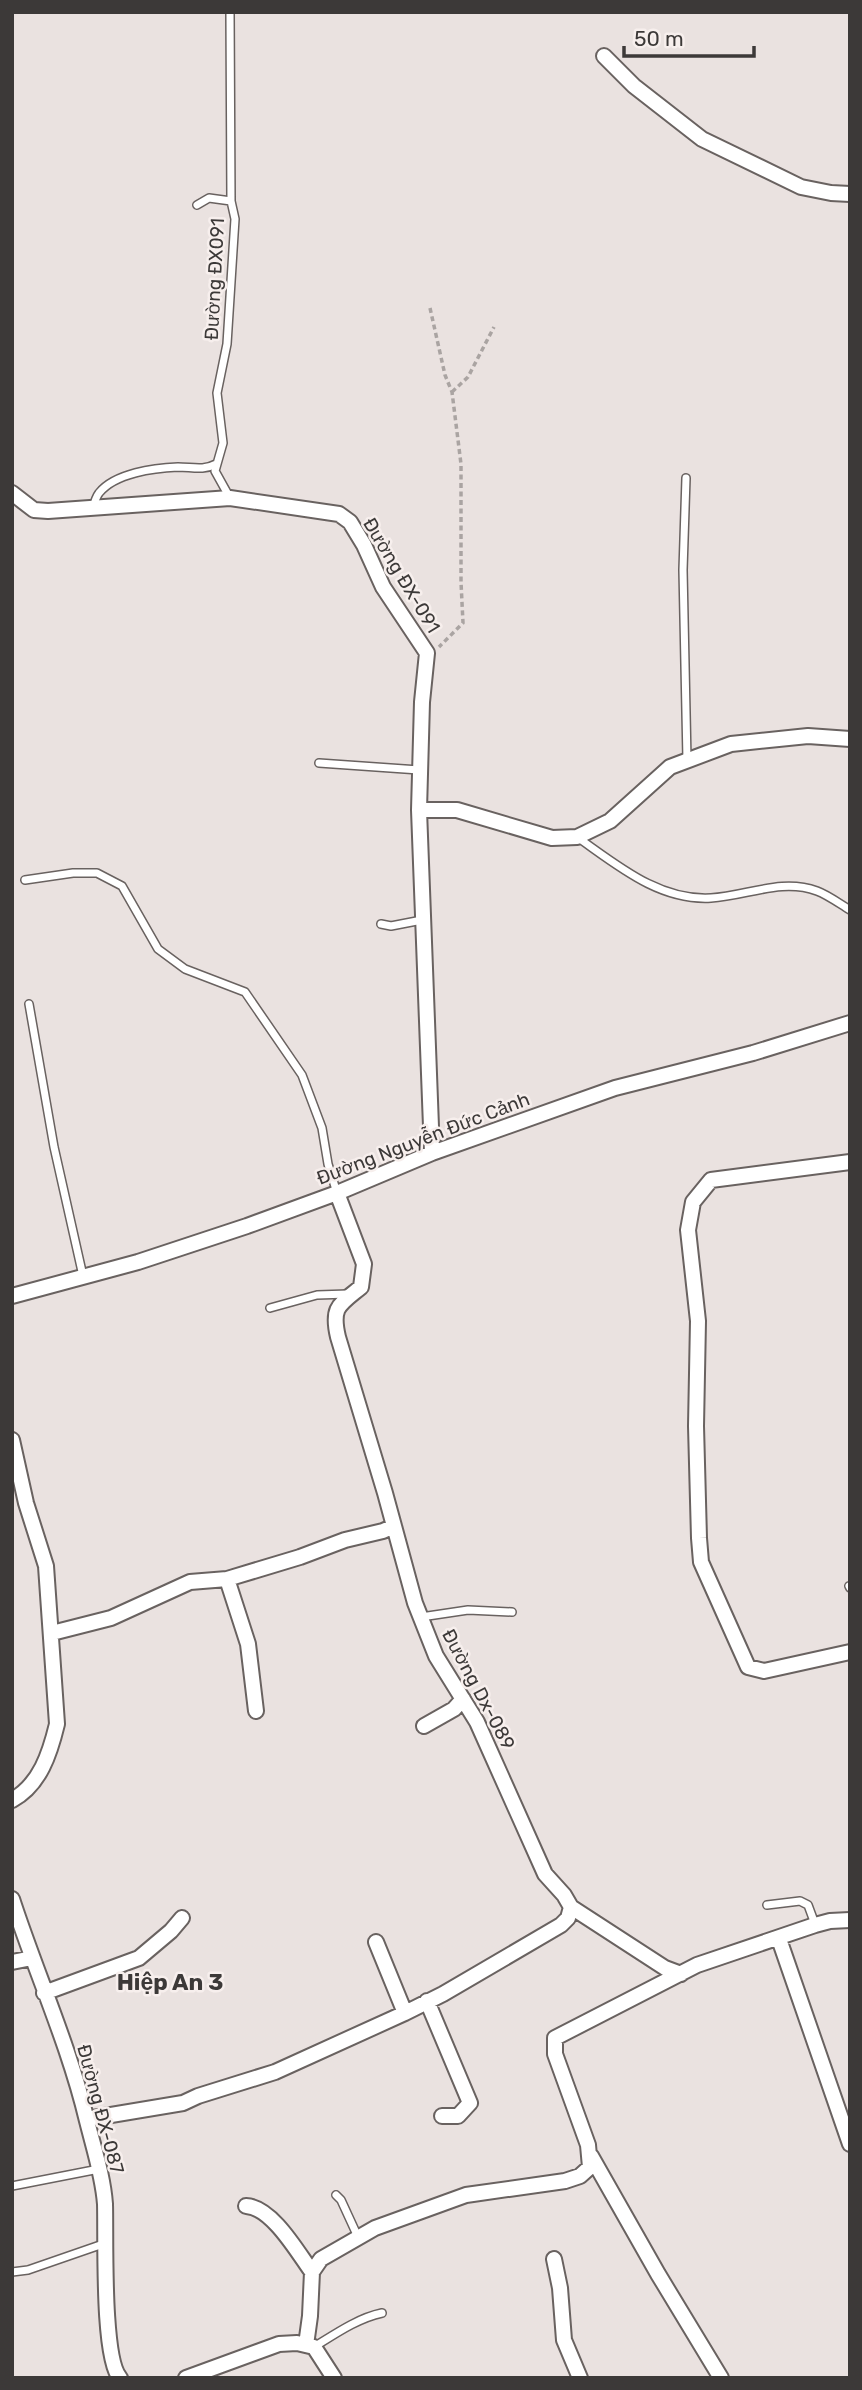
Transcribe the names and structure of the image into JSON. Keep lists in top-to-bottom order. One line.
{"streets":{"street":["Đường ĐX-091","Đường Nguyễn Đức Cảnh","Đường Dx-089","Đường ĐX-087"],"lane":["Đường ĐX091"]},"crossings":[["Đường ĐX-091","Đường Nguyễn Đức Cảnh"],["Đường Nguyễn Đức Cảnh","Đường Dx-089"]],"districts":["Hiệp An 3"],"scale_bar":"50 m"}
